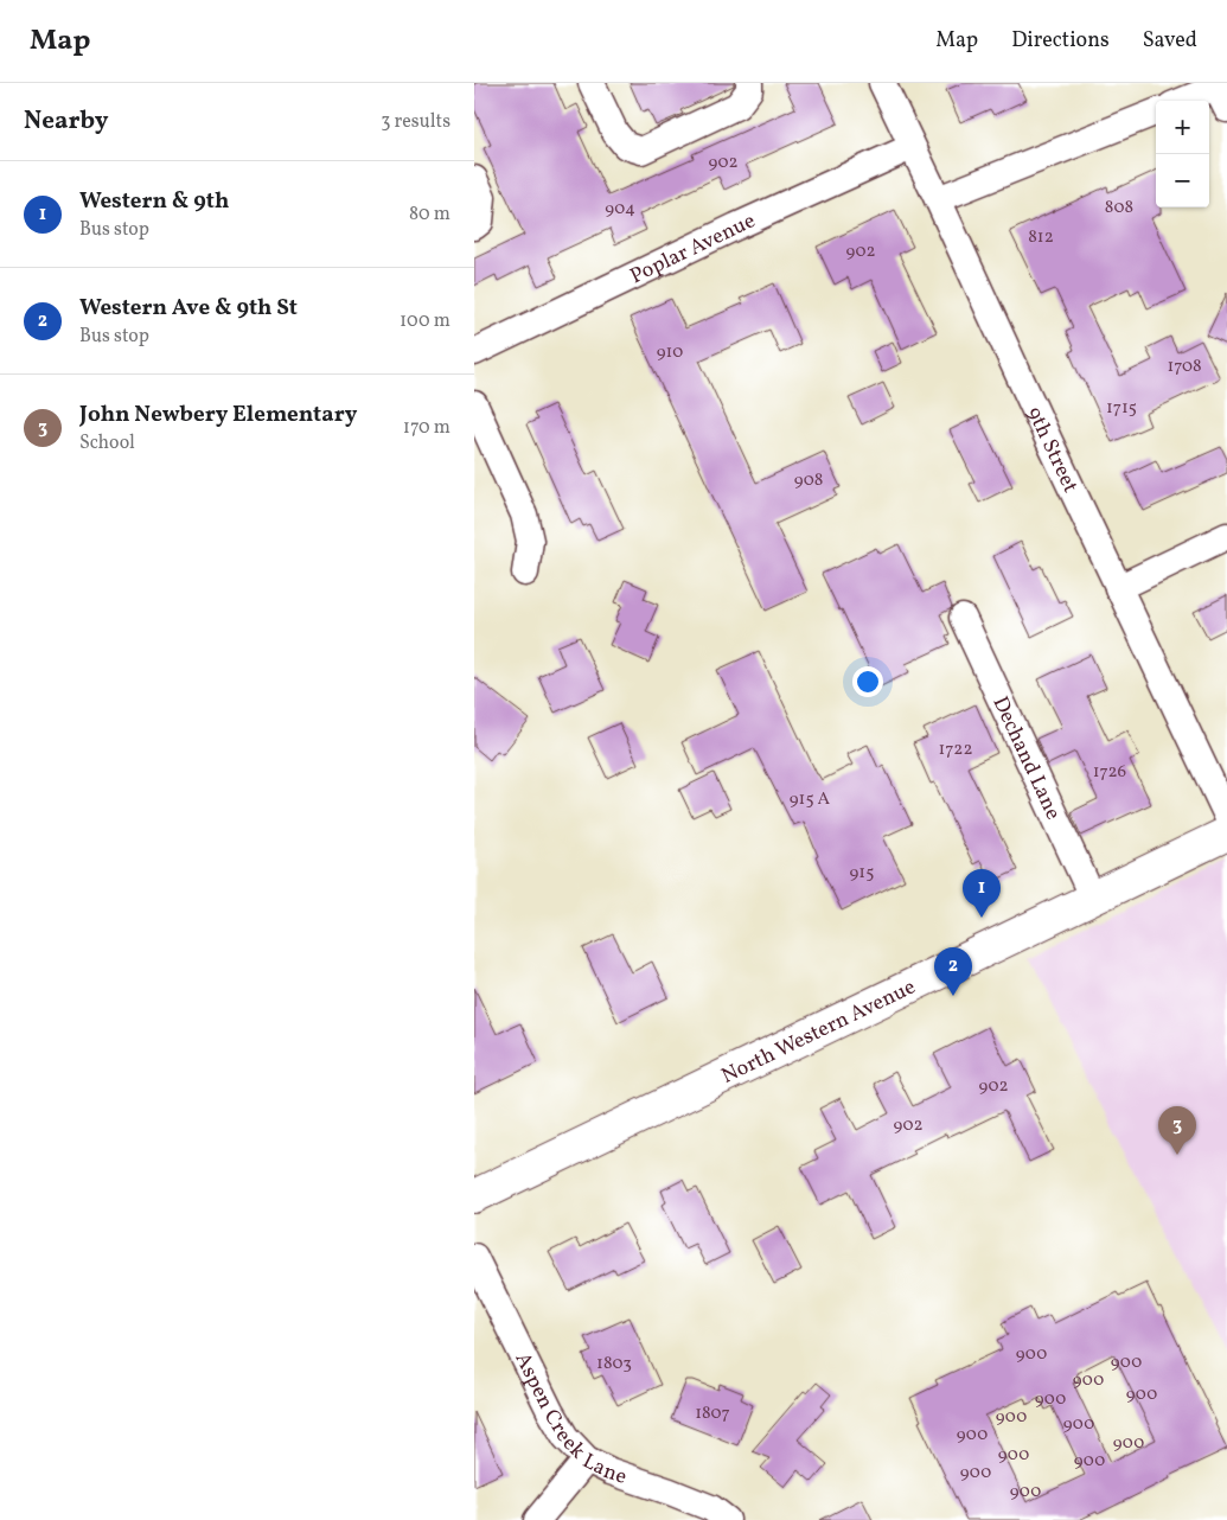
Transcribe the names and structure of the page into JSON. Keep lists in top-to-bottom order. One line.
{"streets":{"main road":["North Western Avenue"],"street":["Poplar Avenue","9th Street","Dechand Lane","Aspen Creek Lane"]},"crossings":[["Poplar Avenue","9th Street"],["Dechand Lane","North Western Avenue"]],"house_numbers":["902","808","904","812","902","910","1708","1715","908","1722","1726","915 A","915","902","902","900","900","1803","900","900","900","1807","900","900","900","900","900","900","900","900"],"page":{"header":"Map","nav":["Map","Directions","Saved"],"heading":["Nearby","3 results"],"map_buttons":["+","−"],"list":[{"mark":"1","name":"Western & 9th","note":"Bus stop","value":"80 m"},{"mark":"2","name":"Western Ave & 9th St","note":"Bus stop","value":"100 m"},{"mark":"3","name":"John Newbery Elementary","note":"School","value":"170 m"}],"pins":["1","2","3"]}}
